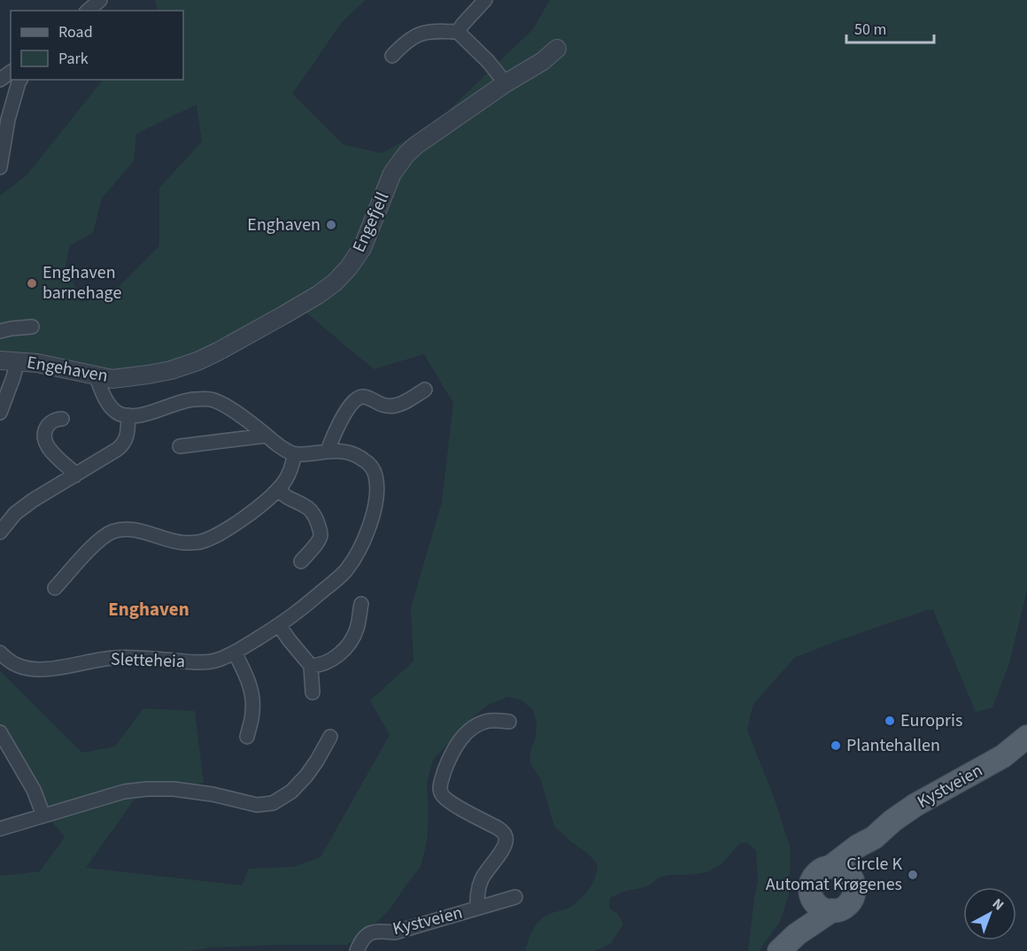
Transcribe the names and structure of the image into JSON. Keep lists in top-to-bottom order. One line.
{"streets":{"main road":["Kystveien"],"street":["Engefjell","Engehaven","Sletteheia"]},"crossings":[["Engefjell","Engehaven"]],"districts":["Enghaven"],"places":["Enghaven","Enghaven barnehage","Europris","Plantehallen","Circle K Automat Krøgenes"],"legend":["Road","Park"],"scale_bar":"50 m","north":"top right"}
